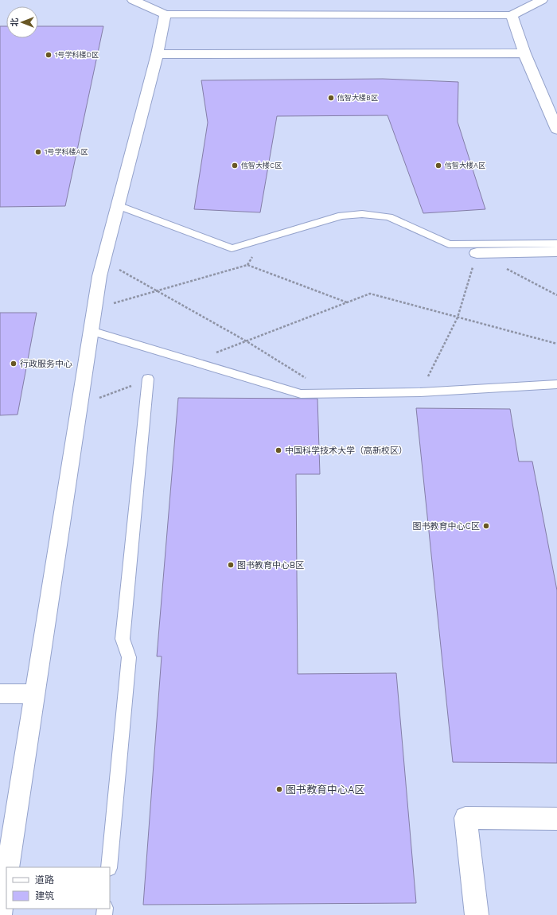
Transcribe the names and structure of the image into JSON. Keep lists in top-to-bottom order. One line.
{"places":["1号学科楼D区","信智大楼B区","1号学科楼A区","信智大楼C区","信智大楼A区","行政服务中心","中国科学技术大学（高新校区）","图书教育中心C区","图书教育中心B区","图书教育中心A区"],"legend":["道路","建筑"],"north":"left"}
